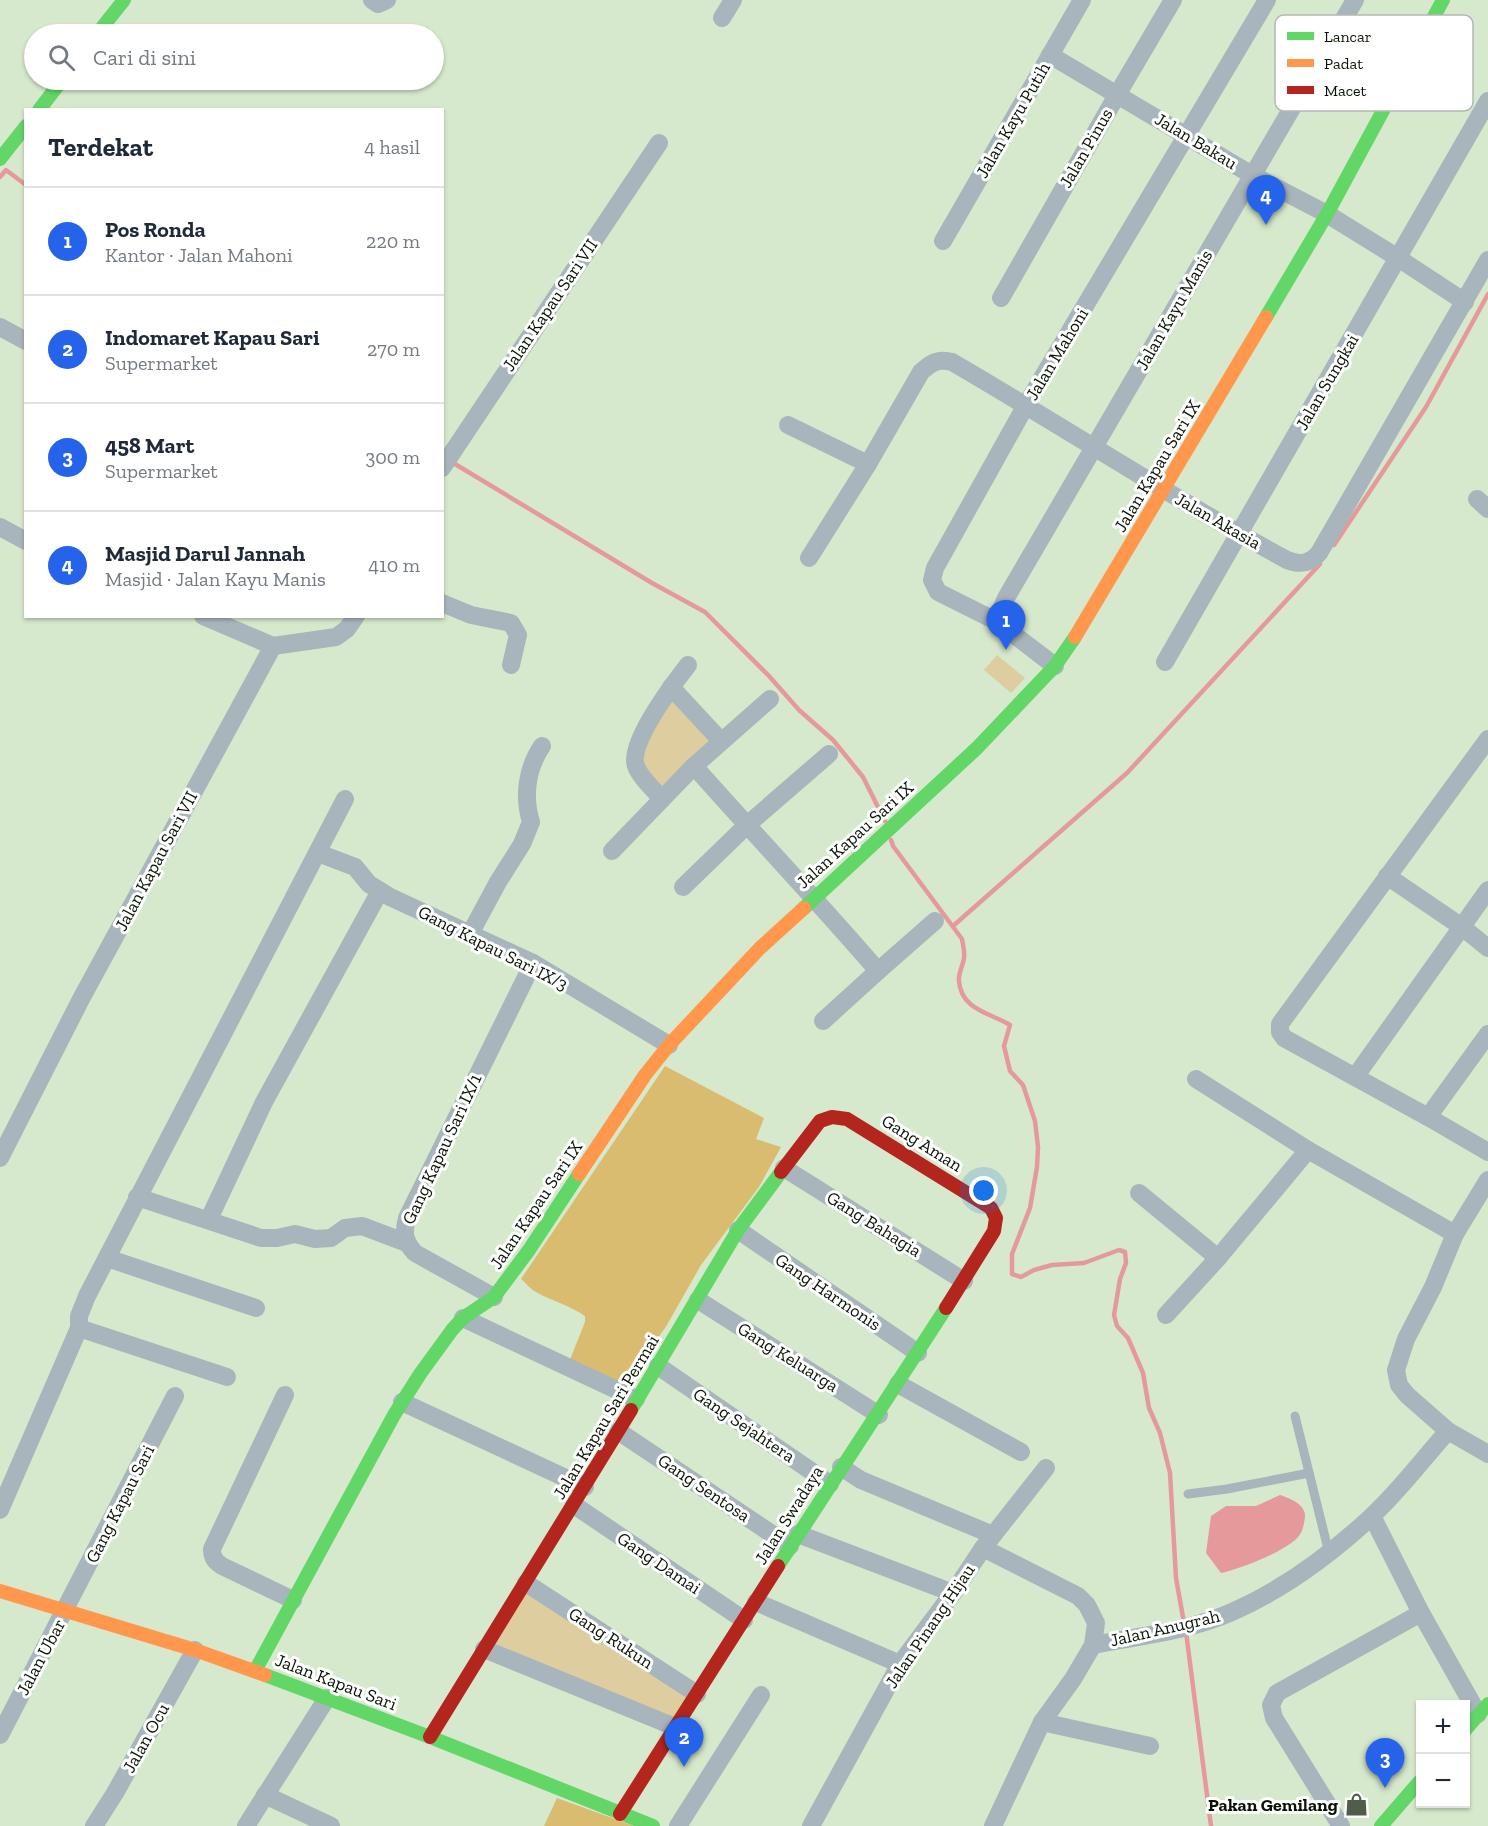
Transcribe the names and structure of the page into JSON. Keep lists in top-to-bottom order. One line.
{"streets":{"street":["Jalan Kayu Putih","Jalan Bakau","Jalan Pinus","Jalan Kapau Sari VII","Jalan Kayu Manis","Jalan Mahoni","Jalan Sungkai","Jalan Kapau Sari IX","Jalan Akasia","Gang Kapau Sari IX/3","Gang Aman","Gang Kapau Sari IX/1","Gang Bahagia","Gang Harmonis","Gang Keluarga","Jalan Kapau Sari Permai","Gang Sejahtera","Gang Sentosa","Gang Kapau Sari","Jalan Swadaya","Gang Damai","Jalan Pinang Hijau","Jalan Anugrah","Gang Rukun","Jalan Ubar","Jalan Kapau Sari","Jalan Ocu"]},"crossings":[["Jalan Kayu Putih","Jalan Bakau"],["Jalan Bakau","Jalan Pinus"],["Jalan Bakau","Jalan Kayu Manis"],["Jalan Bakau","Jalan Mahoni"],["Jalan Bakau","Jalan Sungkai"],["Jalan Bakau","Jalan Kapau Sari IX"],["Jalan Bakau","Jalan Akasia"],["Jalan Kayu Manis","Jalan Mahoni"],["Jalan Kayu Manis","Jalan Akasia"],["Jalan Mahoni","Jalan Kapau Sari IX"],["Jalan Mahoni","Jalan Akasia"],["Jalan Sungkai","Jalan Akasia"],["Jalan Kapau Sari IX","Jalan Akasia"],["Jalan Kapau Sari IX","Gang Kapau Sari IX/3"],["Jalan Kapau Sari IX","Gang Kapau Sari IX/1"],["Jalan Kapau Sari IX","Jalan Kapau Sari"],["Gang Kapau Sari IX/3","Gang Kapau Sari IX/1"],["Gang Aman","Jalan Kapau Sari Permai"],["Gang Aman","Jalan Swadaya"],["Gang Bahagia","Jalan Kapau Sari Permai"],["Gang Bahagia","Jalan Swadaya"],["Gang Harmonis","Jalan Kapau Sari Permai"],["Gang Harmonis","Jalan Swadaya"],["Gang Keluarga","Jalan Kapau Sari Permai"],["Gang Keluarga","Jalan Swadaya"],["Jalan Kapau Sari Permai","Gang Sejahtera"],["Jalan Kapau Sari Permai","Gang Sentosa"],["Jalan Kapau Sari Permai","Gang Damai"],["Jalan Kapau Sari Permai","Gang Rukun"],["Jalan Kapau Sari Permai","Jalan Kapau Sari"],["Gang Sejahtera","Jalan Swadaya"],["Gang Sentosa","Jalan Swadaya"],["Gang Sentosa","Jalan Pinang Hijau"],["Gang Kapau Sari","Jalan Ubar"],["Gang Kapau Sari","Jalan Kapau Sari"],["Jalan Swadaya","Gang Damai"],["Jalan Swadaya","Gang Rukun"],["Jalan Swadaya","Jalan Kapau Sari"],["Jalan Ubar","Jalan Kapau Sari"],["Jalan Kapau Sari","Jalan Ocu"]],"places":{"shop":["Pakan Gemilang"]},"legend":["Lancar","Padat","Macet"],"page":{"search":"Cari di sini","heading":["Terdekat","4 hasil"],"pins":["4","1","2","3"],"list":[{"mark":"1","name":"Pos Ronda","note":"Kantor · Jalan Mahoni","value":"220 m"},{"mark":"2","name":"Indomaret Kapau Sari","note":"Supermarket","value":"270 m"},{"mark":"3","name":"458 Mart","note":"Supermarket","value":"300 m"},{"mark":"4","name":"Masjid Darul Jannah","note":"Masjid · Jalan Kayu Manis","value":"410 m"}],"map_buttons":["+","−"]}}
